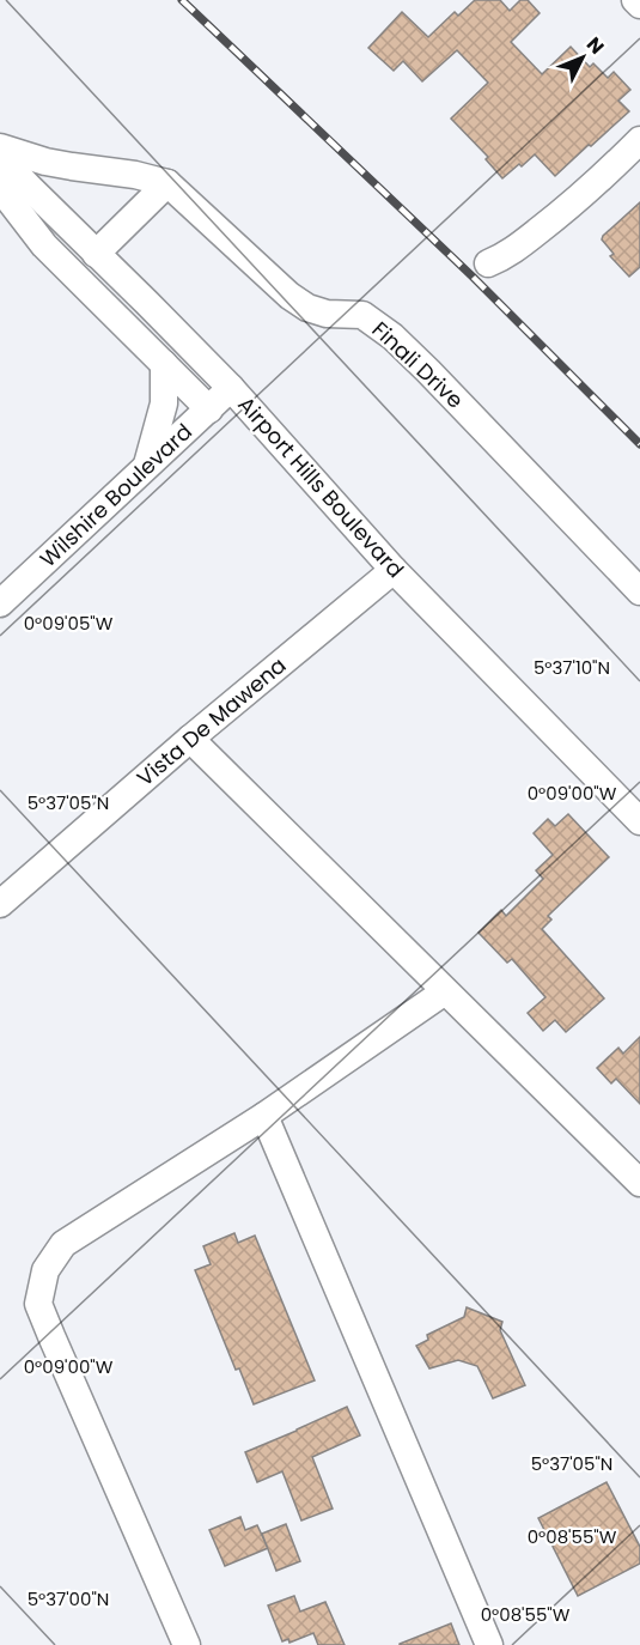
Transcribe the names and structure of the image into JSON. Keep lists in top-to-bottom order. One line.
{"streets":{"street":["Finali Drive","Airport Hills Boulevard","Wilshire Boulevard","Vista De Mawena"]},"crossings":[["Airport Hills Boulevard","Wilshire Boulevard"],["Airport Hills Boulevard","Vista De Mawena"]],"north":"top right","coordinates":["0°09'05\"W","5°37'10\"N","0°09'00\"W","5°37'05\"N","0°08'55\"W","5°37'00\"N"]}
